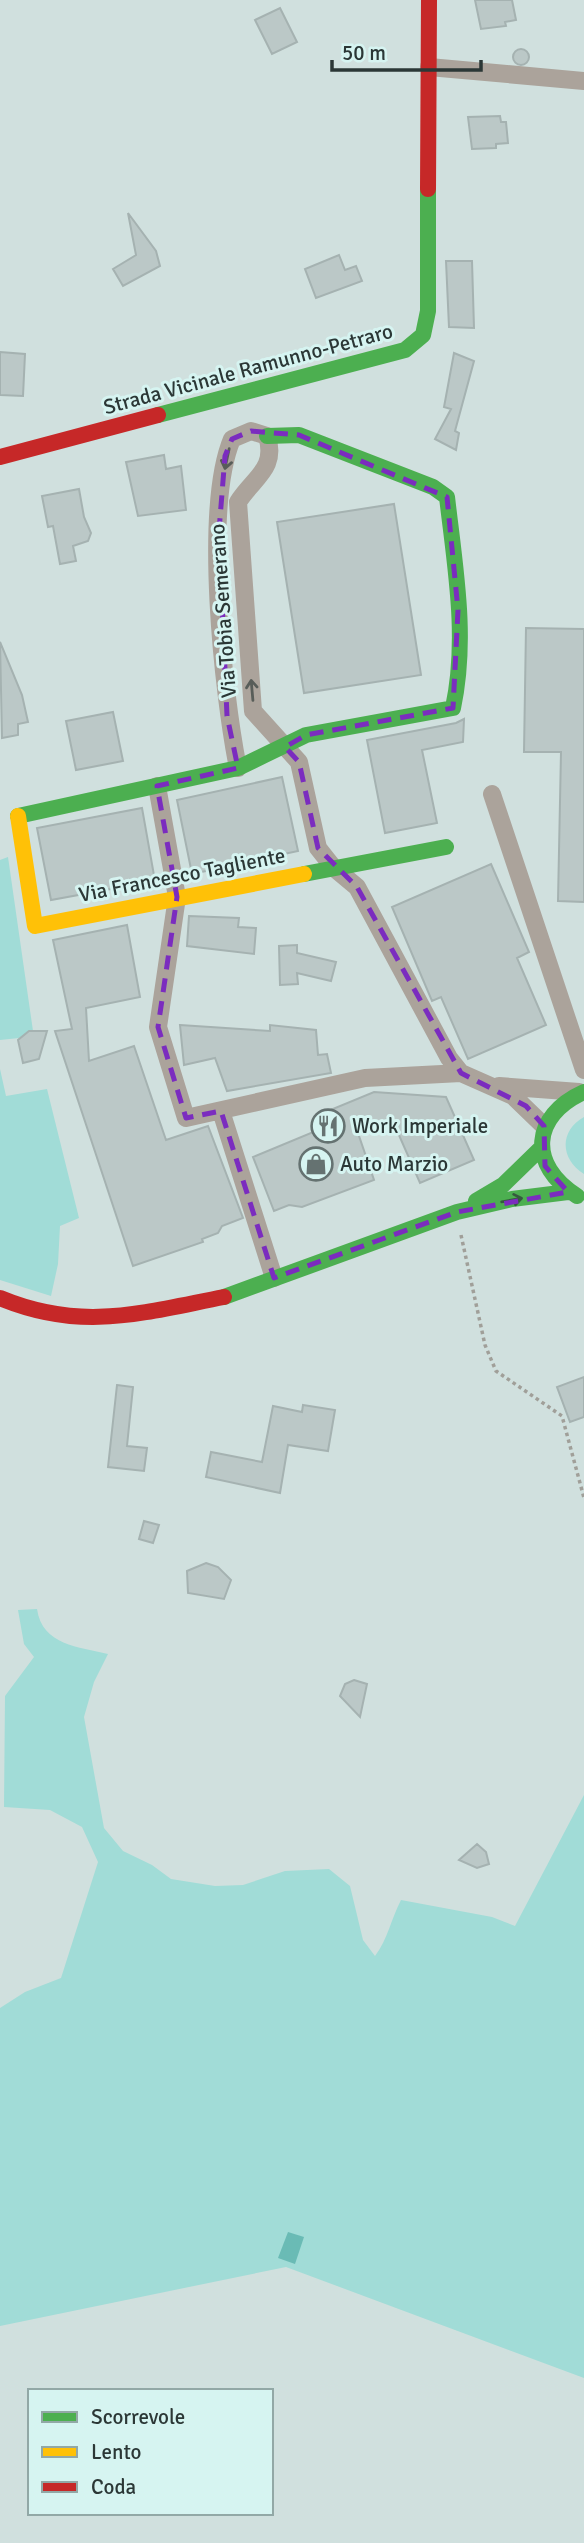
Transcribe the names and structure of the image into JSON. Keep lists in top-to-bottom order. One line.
{"streets":{"street":["Strada Vicinale Ramunno-Petraro","Via Tobia Semerano","Via Francesco Tagliente"]},"crossings":[["Via Tobia Semerano","Via Francesco Tagliente"]],"places":{"restaurant":["Work Imperiale"],"shop":["Auto Marzio"]},"legend":["Scorrevole","Lento","Coda"],"scale_bar":"50 m"}
